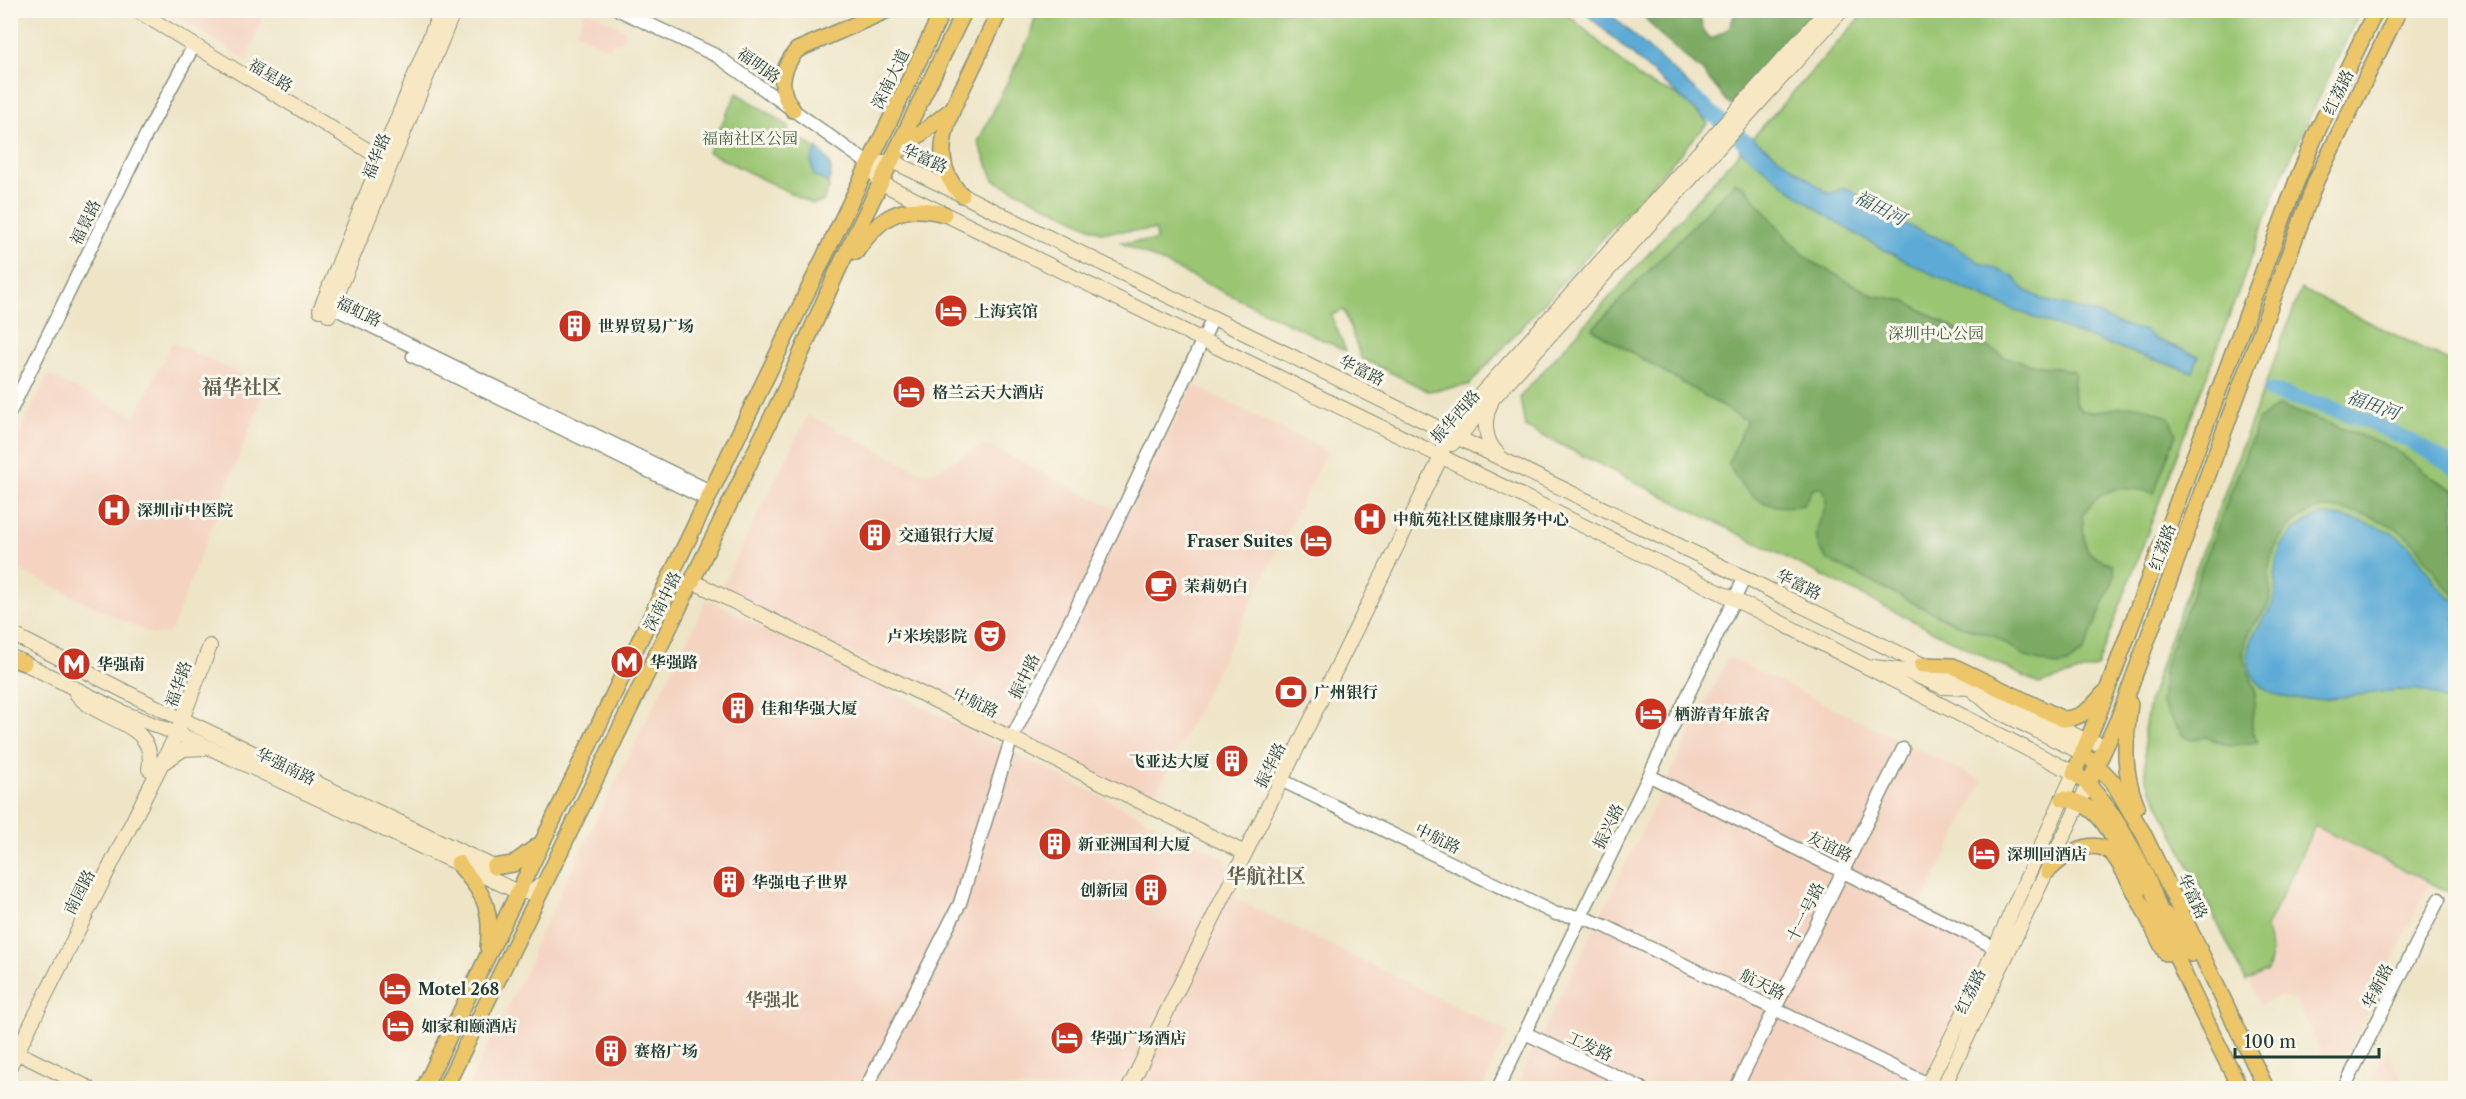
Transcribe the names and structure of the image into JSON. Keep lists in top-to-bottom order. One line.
{"streets":{"main road":["福星路","深南大道","红荔路","福华路","华富路","振华西路","深南中路","中航路","振华路","华强南路","南园路"],"street":["福明路","福景路","福虹路","振中路","振兴路","友谊路","十一号路","航天路","华新路","工发路"]},"crossings":[["福明路","深南大道"],["福明路","华富路"],["福明路","深南中路"],["福星路","福华路"],["福星路","福景路"],["深南大道","华富路"],["深南大道","深南中路"],["红荔路","华富路"],["红荔路","友谊路"],["红荔路","航天路"],["福华路","福虹路"],["福华路","华强南路"],["福华路","南园路"],["华富路","振华西路"],["华富路","深南中路"],["华富路","振中路"],["华富路","振华路"],["华富路","振兴路"],["福虹路","深南中路"],["振华西路","振华路"],["深南中路","中航路"],["深南中路","华强南路"],["振中路","中航路"],["中航路","振华路"],["中航路","振兴路"],["中航路","航天路"],["华强南路","南园路"],["振兴路","友谊路"],["振兴路","航天路"],["振兴路","工发路"],["友谊路","十一号路"],["十一号路","航天路"]],"districts":["福华社区","华航社区","华强北"],"water":["福田河"],"parks":["福南社区公园","深圳中心公园"],"places":{"hotel":["上海宾馆","格兰云天大酒店","Fraser Suites","栖游青年旅舍","深圳回酒店","Motel 268","如家和颐酒店","华强广场酒店"],"building":["世界贸易广场","交通银行大厦","佳和华强大厦","飞亚达大厦","新亚洲国利大厦","华强电子世界","创新园","赛格广场"],"hospital":["深圳市中医院","中航苑社区健康服务中心"],"cafe":["茉莉奶白"],"theatre":["卢米埃影院"],"metro station":["华强路","华强南"],"bank":["广州银行"]},"scale_bar":"100 m"}
